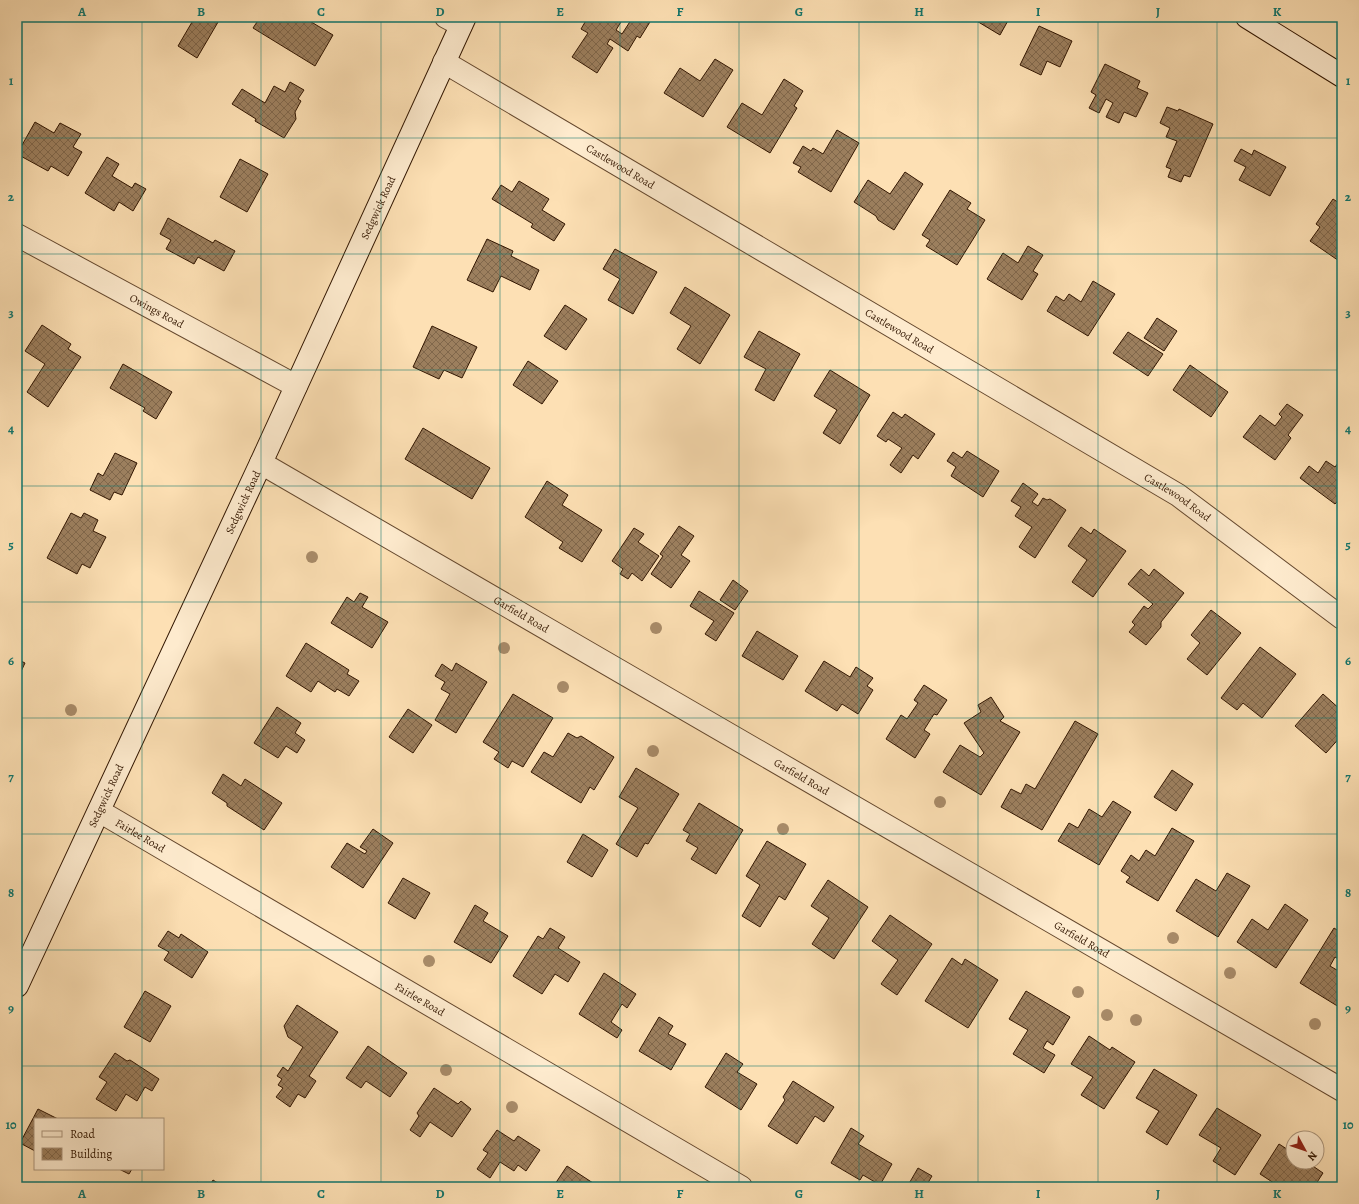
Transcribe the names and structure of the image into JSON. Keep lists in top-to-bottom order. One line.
{"streets":{"street":["Castlewood Road","Sedgwick Road","Owings Road","Garfield Road","Fairlee Road"]},"crossings":[["Castlewood Road","Sedgwick Road"],["Sedgwick Road","Owings Road"],["Sedgwick Road","Garfield Road"],["Sedgwick Road","Fairlee Road"]],"legend":["Road","Building"],"north":"bottom right","grid":{"columns":["A","B","C","D","E","F","G","H","I","J","K"],"rows":["1","2","3","4","5","6","7","8","9","10"]}}
